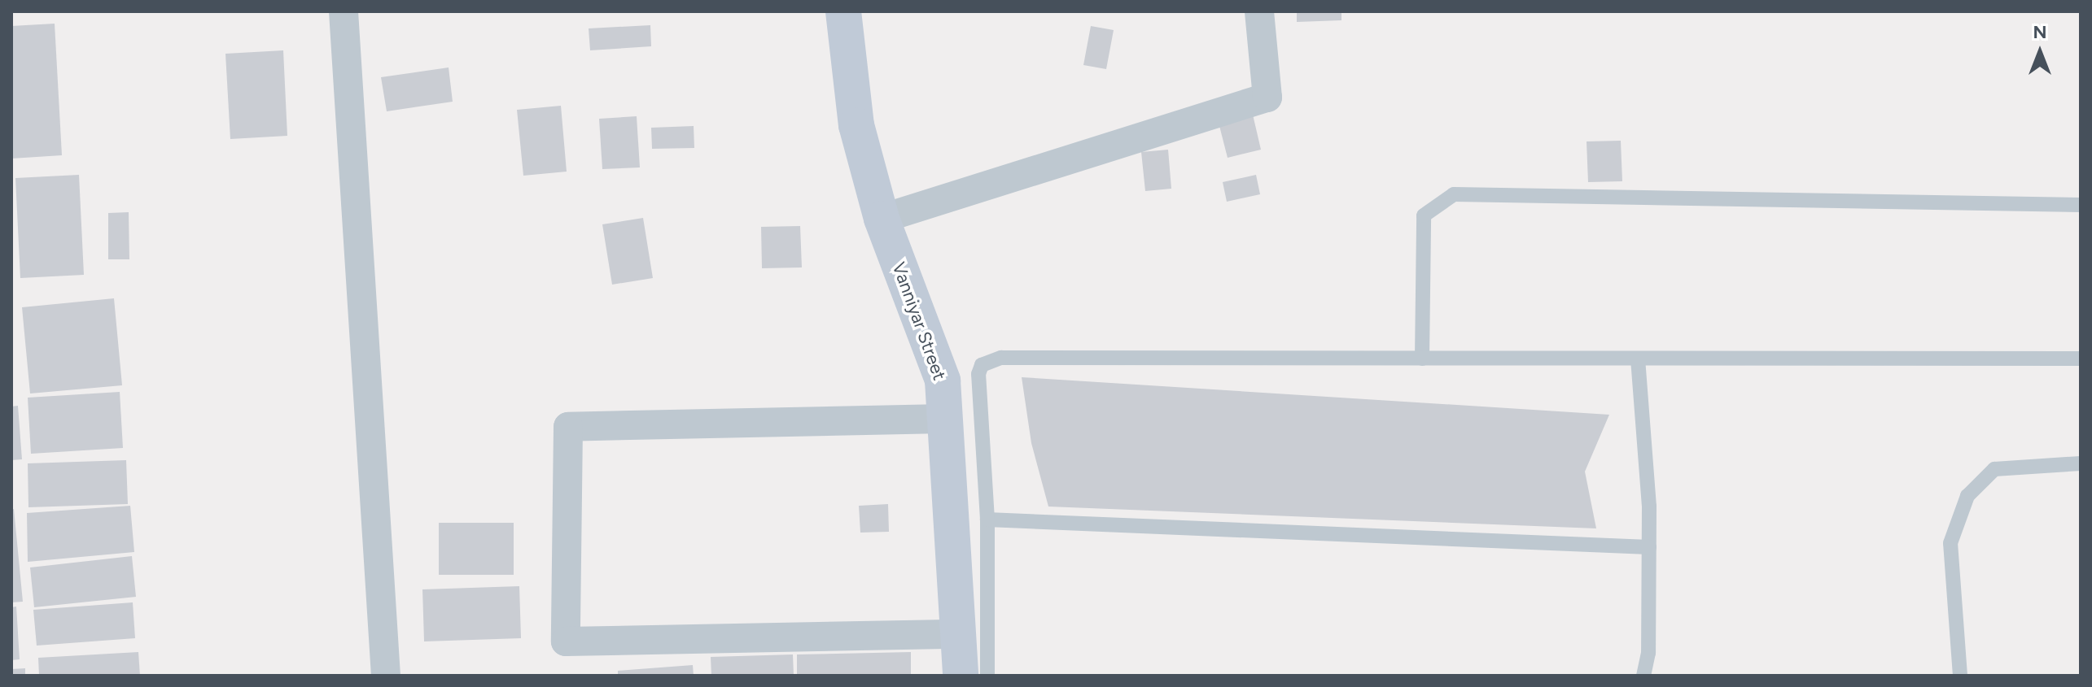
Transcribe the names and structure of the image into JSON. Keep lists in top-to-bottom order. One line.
{"streets":{"main road":["Vanniyar Street"]},"north":"top"}
